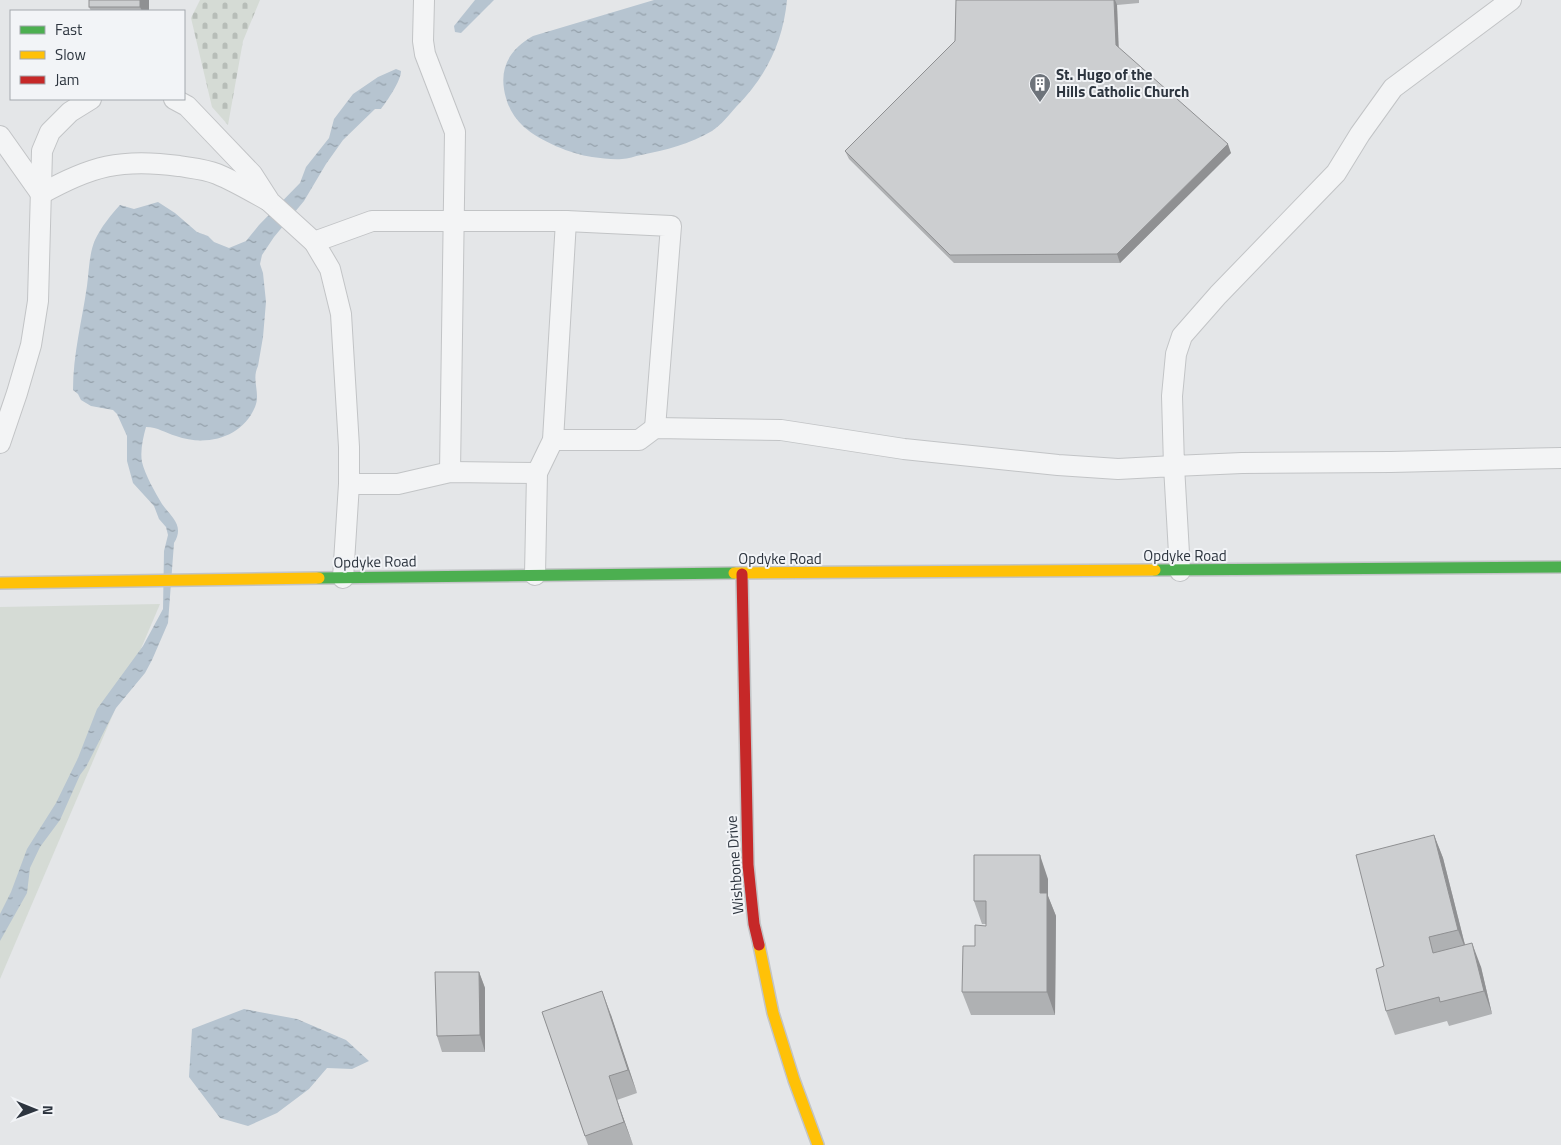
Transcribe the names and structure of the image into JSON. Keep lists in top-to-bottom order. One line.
{"streets":{"main road":["Opdyke Road","Wishbone Drive"]},"crossings":[["Opdyke Road","Wishbone Drive"]],"places":{"building":["St. Hugo of the Hills Catholic Church"]},"legend":["Fast","Slow","Jam"],"north":"right"}
